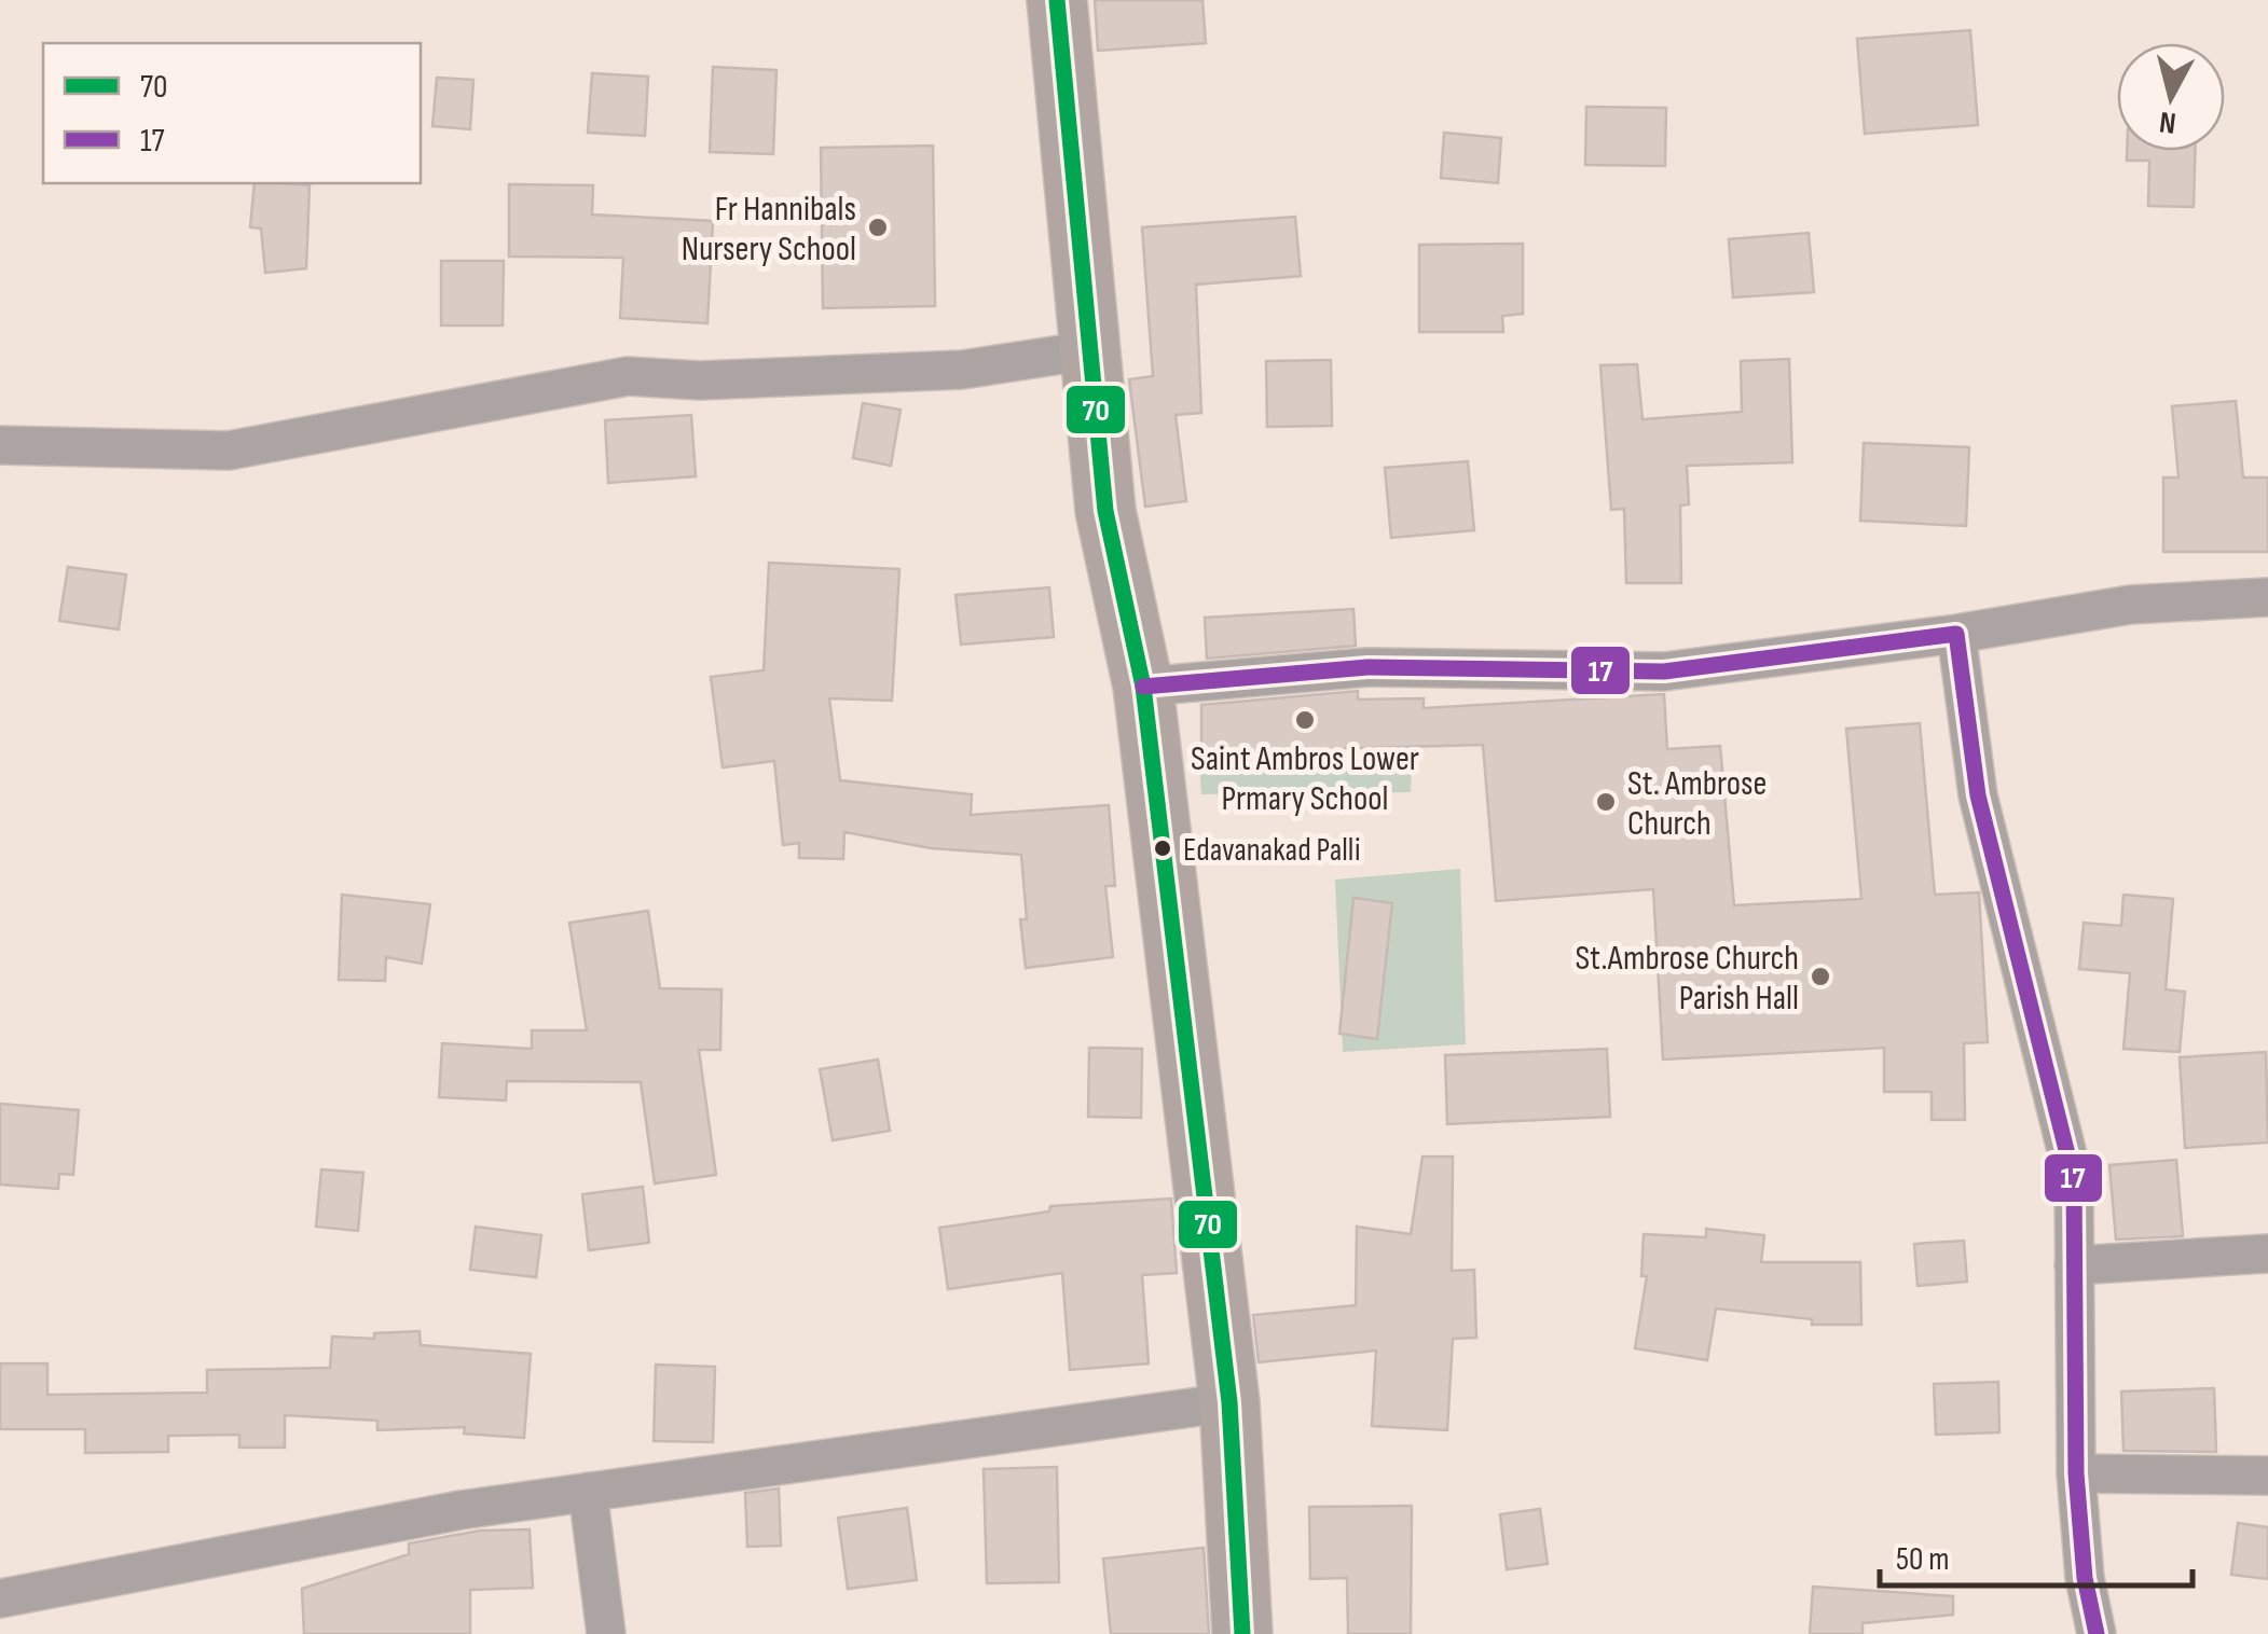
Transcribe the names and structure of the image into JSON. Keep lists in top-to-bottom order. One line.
{"places":["Fr Hannibals Nursery School","Saint Ambros Lower Prmary School","St. Ambrose Church","Edavanakad Palli","St.Ambrose Church Parish Hall"],"lines":["transit line 70","transit line 17"],"legend":["70","17"],"scale_bar":"50 m","north":"bottom"}
